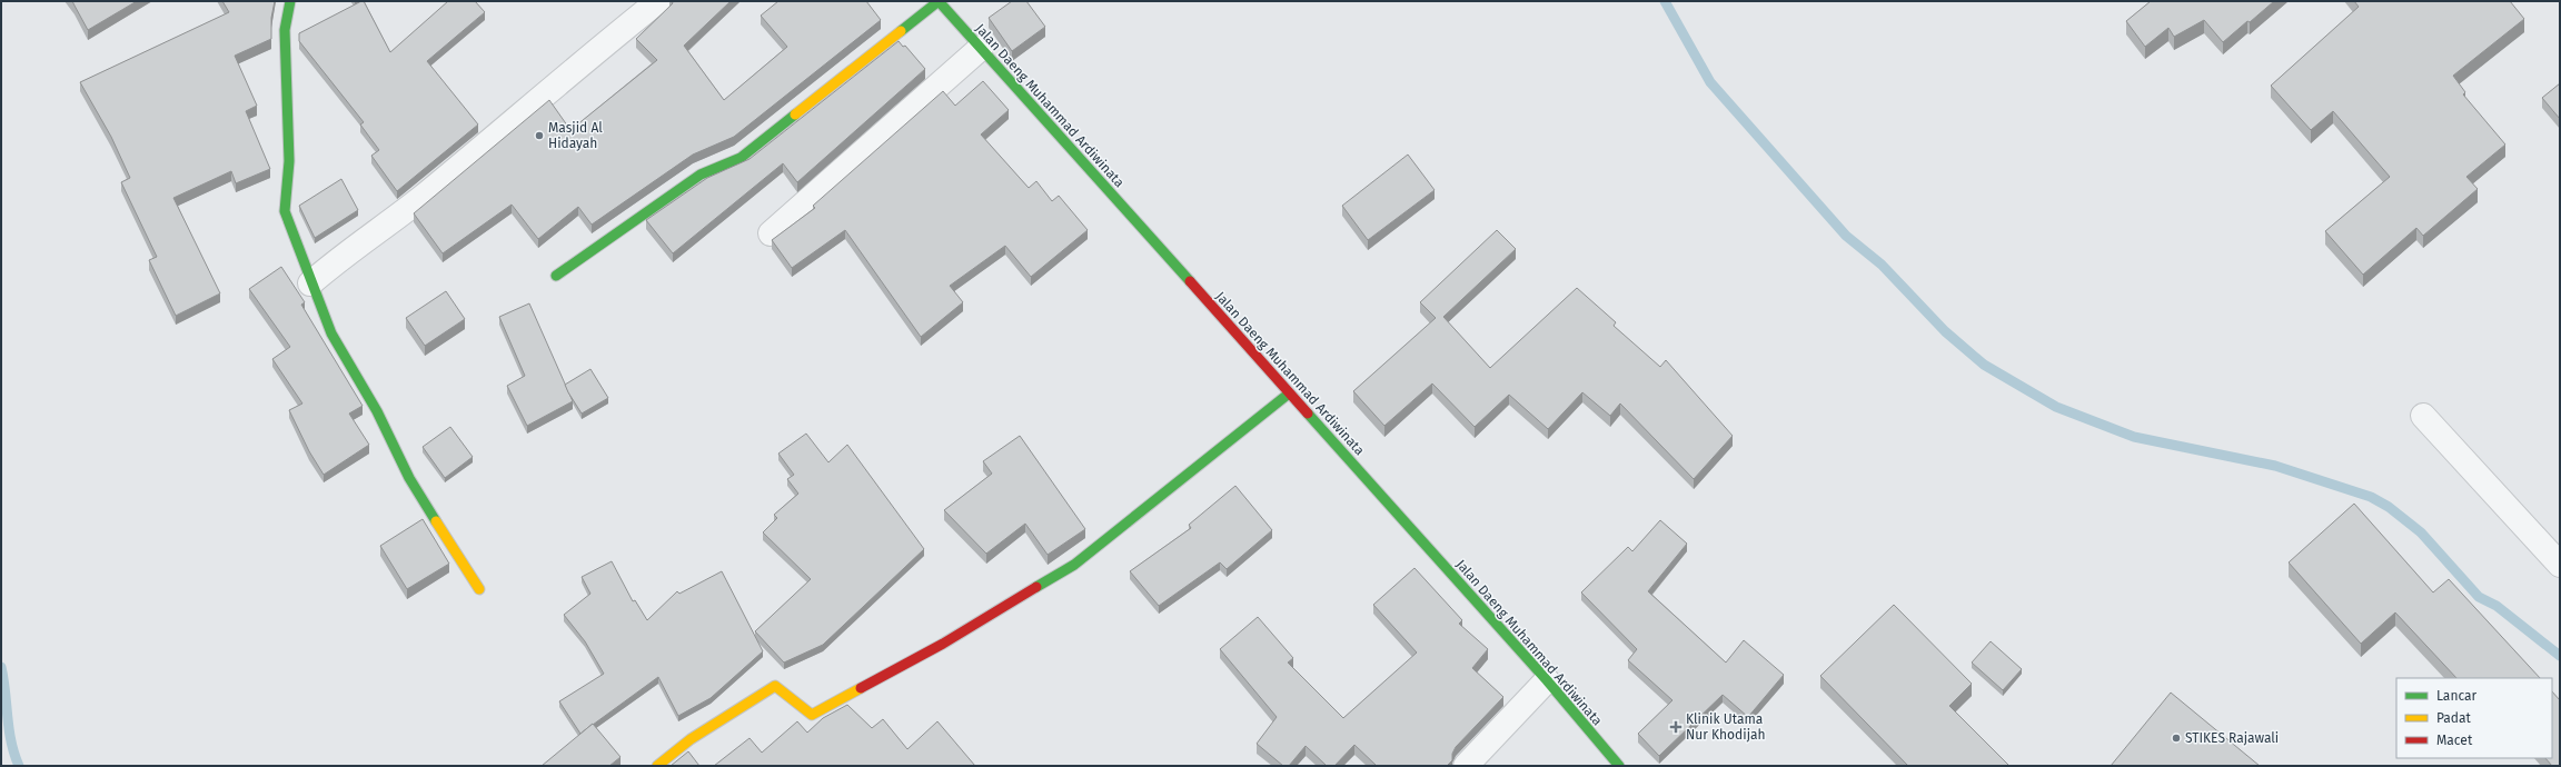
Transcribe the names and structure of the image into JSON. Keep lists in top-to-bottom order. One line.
{"streets":{"street":["Jalan Daeng Muhammad Ardiwinata"]},"places":{"other":["Masjid Al Hidayah","STIKES Rajawali"],"health":["Klinik Utama Nur Khodijah"]},"legend":["Lancar","Padat","Macet"]}
